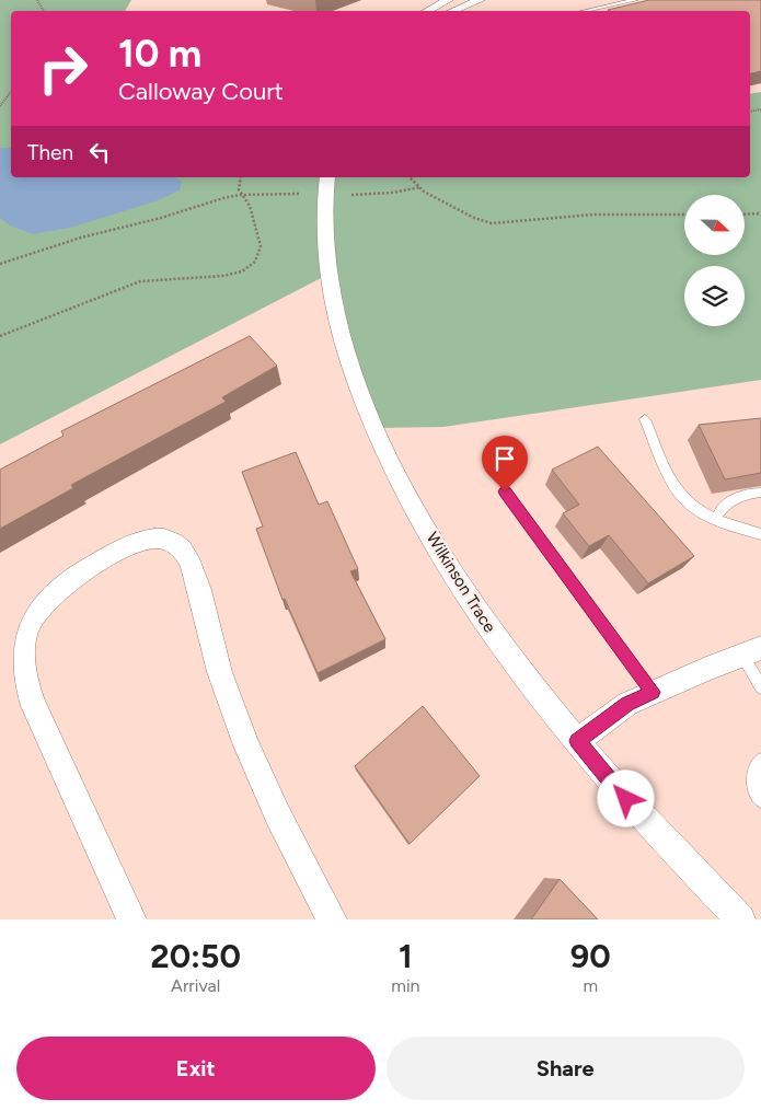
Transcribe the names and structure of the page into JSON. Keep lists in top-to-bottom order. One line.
{"streets":{"street":["Wilkinson Trace"]},"north":"right","page":{"turn":["10 m","Calloway Court"],"then":"Then","eta":["20:50","Arrival","1","min","90","m"],"buttons":["Exit","Share"]}}
